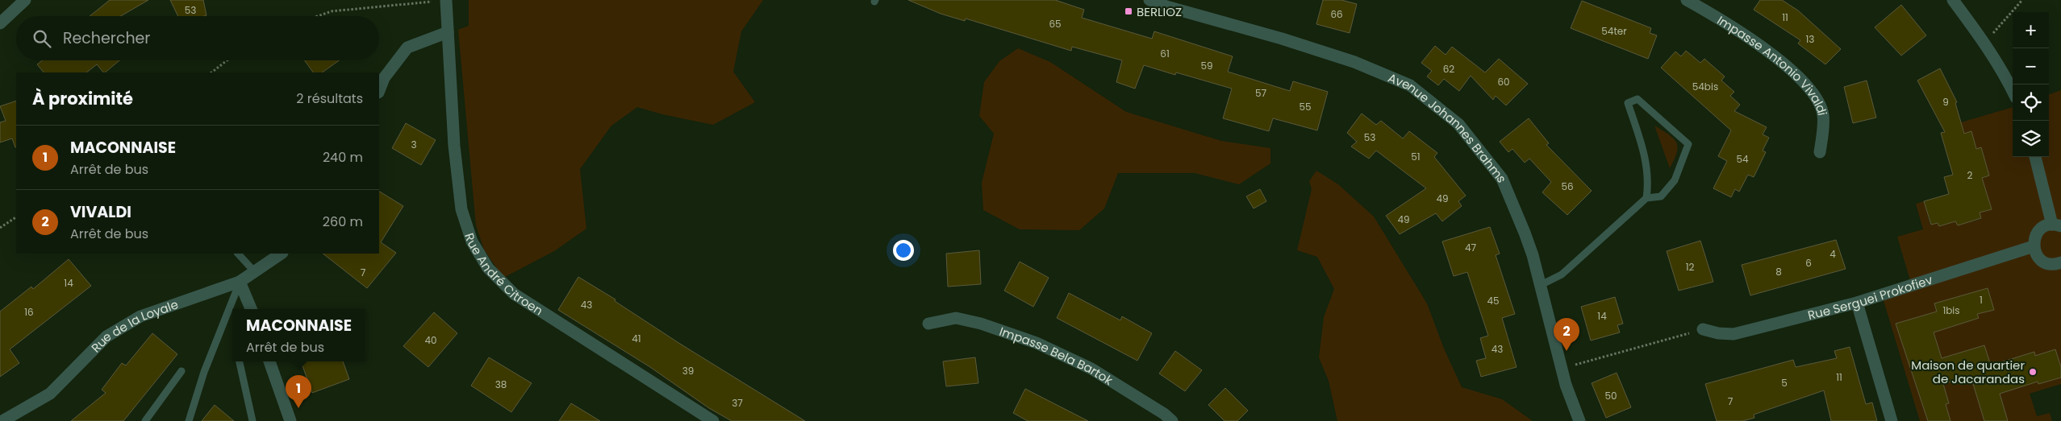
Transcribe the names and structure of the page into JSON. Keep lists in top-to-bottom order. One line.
{"streets":{"street":["Impasse Antonio Vivaldi","Avenue Johannes Brahms","Rue André Citroen","Rue Serguei Prokofiev","Rue de la Loyale","Impasse Bela Bartok"]},"places":{"transit":["BERLIOZ"],"other":["Maison de quartier de Jacarandas"]},"house_numbers":["53","66","11","65","54ter","13","61","59","62","60","54bis","57","9","55","53","3","51","54","2","56","49","49","47","4","6","12","8","7","14","1","45","43","1bis","16","14","41","40","43","39","11","5","38","50","7","37"],"page":{"map_buttons":["+","−"],"search":"Rechercher","heading":["À proximité","2 résultats"],"list":[{"mark":"1","name":"MACONNAISE","note":"Arrêt de bus","value":"240 m"},{"mark":"2","name":"VIVALDI","note":"Arrêt de bus","value":"260 m"}],"popup":["MACONNAISE","Arrêt de bus"],"pins":["2","1"]}}
